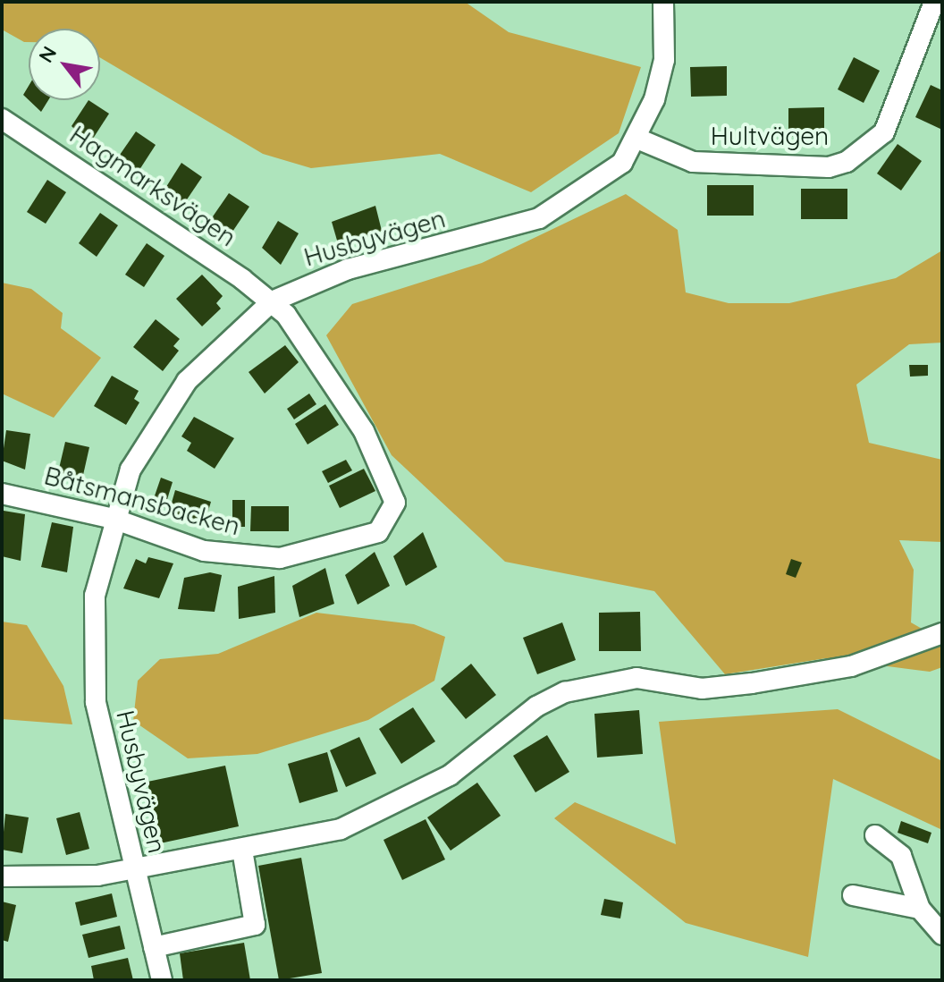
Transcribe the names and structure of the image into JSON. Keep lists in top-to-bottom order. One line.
{"streets":{"street":["Hultvägen","Hagmarksvägen","Husbyvägen","Båtsmansbacken"]},"crossings":[["Hultvägen","Husbyvägen"],["Hagmarksvägen","Husbyvägen"],["Hagmarksvägen","Båtsmansbacken"],["Husbyvägen","Båtsmansbacken"]],"north":"top left"}
